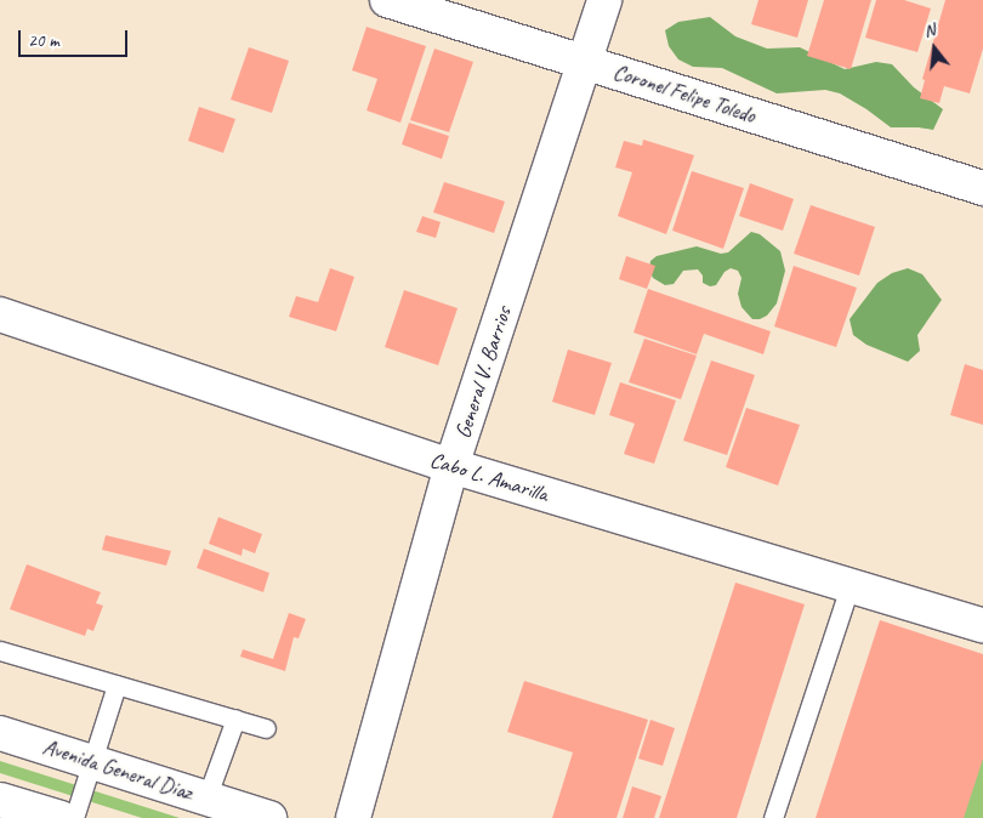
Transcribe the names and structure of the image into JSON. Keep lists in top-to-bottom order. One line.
{"streets":{"street":["Coronel Felipe Toledo","General V. Barrios","Cabo L. Amarilla","Avenida General Diaz"]},"crossings":[["Coronel Felipe Toledo","General V. Barrios"],["General V. Barrios","Cabo L. Amarilla"]],"scale_bar":"20 m","north":"top"}
